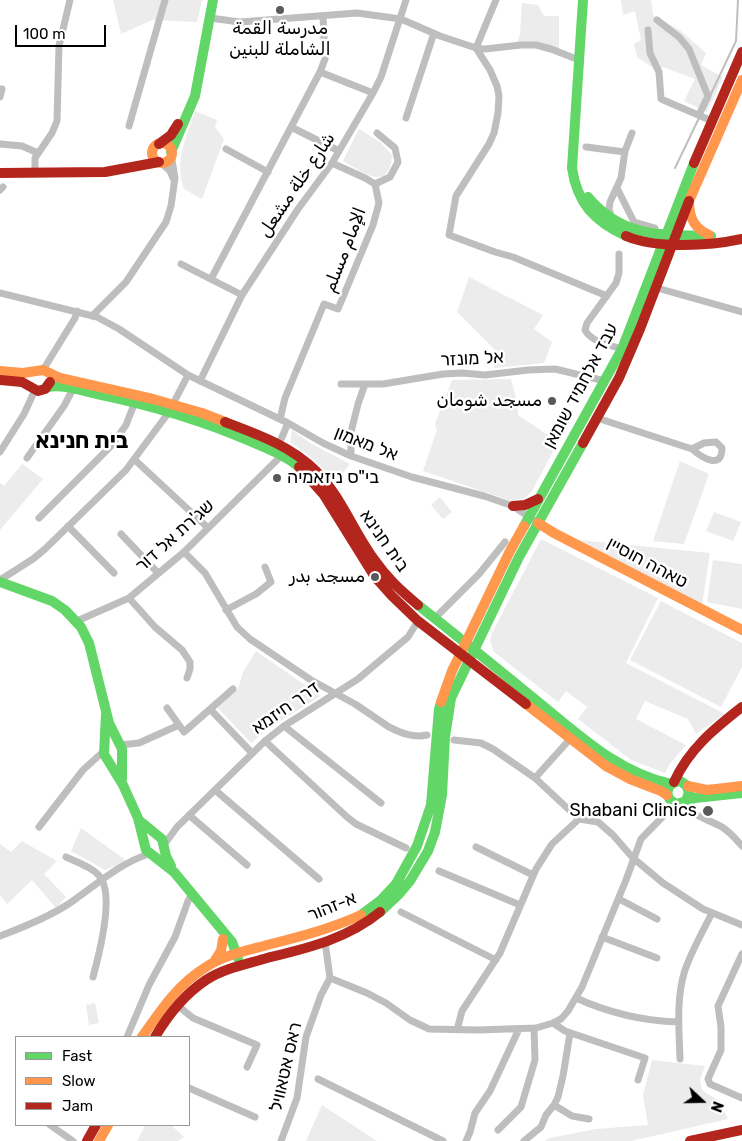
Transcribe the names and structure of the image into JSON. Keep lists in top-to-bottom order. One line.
{"streets":{"main road":["עבד אלחמיד שומאן","בית חנינא","טאהה חוסיין","א-זהור"],"street":["شارع خلة مشعل","الإمام مسلم","אל מונזר","אל מאמון","שג'רת אל דור","דרך חיזמא","ראס אטאוויל"]},"crossings":[["شارع خلة مشعل","אל מאמון"],["الإمام مسلم","אל מאמון"],["אל מונזר","עבד אלחמיד שומאן"],["עבד אלחמיד שומאן","אל מאמון"],["עבד אלחמיד שומאן","בית חנינא"],["עבד אלחמיד שומאן","טאהה חוסיין"],["עבד אלחמיד שומאן","א-זהור"],["אל מאמון","טאהה חוסיין"],["שג'רת אל דור","בית חנינא"],["בית חנינא","דרך חיזמא"],["בית חנינא","א-זהור"]],"districts":["בית חנינא"],"places":["مدرسة القمة الشاملة للبنين","مسجد شومان","בי\"ס ניזאמיה","مسجد بدر","Shabani Clinics"],"legend":["Fast","Slow","Jam"],"scale_bar":"100 m","north":"right"}
